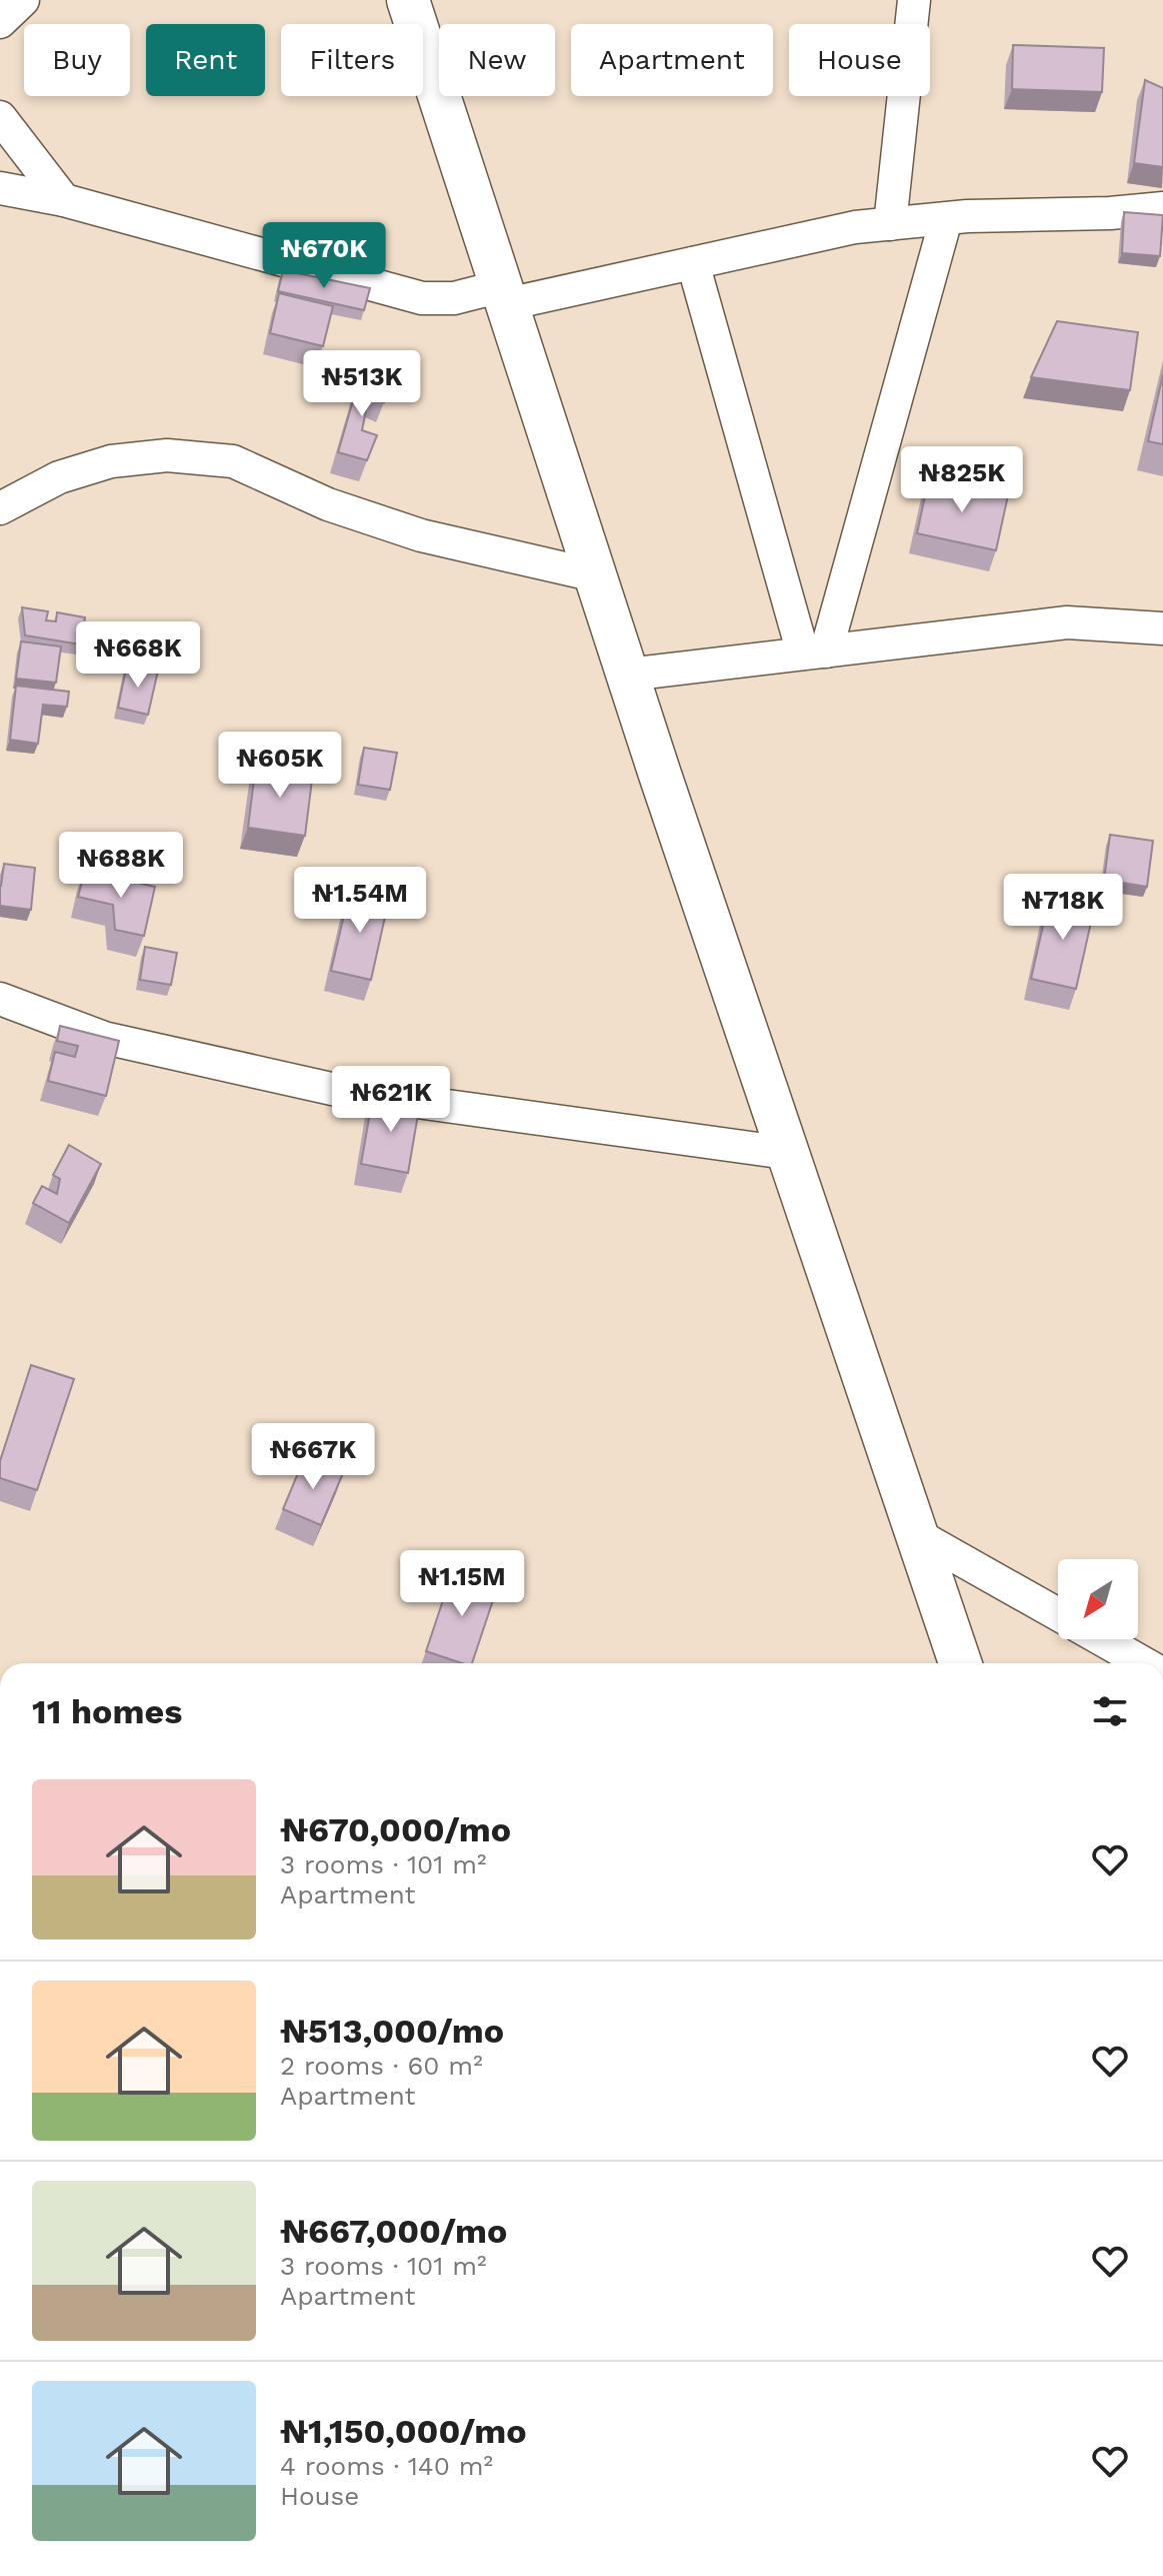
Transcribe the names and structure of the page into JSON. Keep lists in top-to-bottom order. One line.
{"north":"bottom left","page":{"chip":["Buy","Rent","Filters","New","Apartment","House"],"price":["₦670K","₦513K","₦825K","₦668K","₦605K","₦688K","₦1.54M","₦718K","₦621K","₦667K","₦1.15M"],"heading":"11 homes","list":[{"name":"₦670,000/mo","note":"3 rooms · 101 m² · Apartment"},{"name":"₦513,000/mo","note":"2 rooms · 60 m² · Apartment"},{"name":"₦667,000/mo","note":"3 rooms · 101 m² · Apartment"},{"name":"₦1,150,000/mo","note":"4 rooms · 140 m² · House"}]}}
